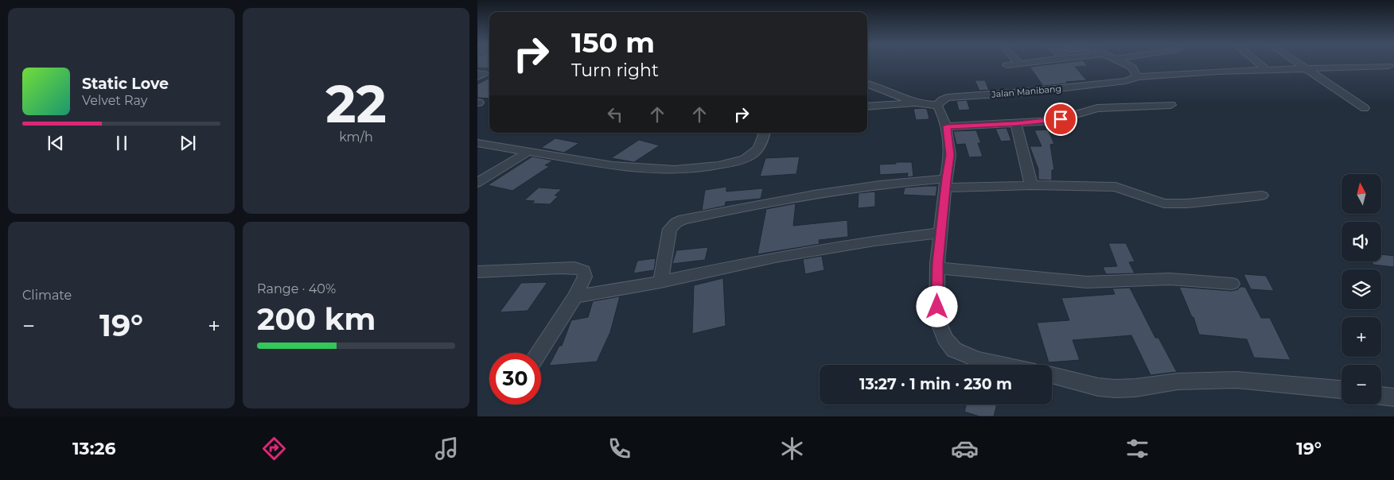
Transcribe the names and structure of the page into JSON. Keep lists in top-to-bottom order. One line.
{"streets":{"street":["Jalan Manibang"]},"north":"top","page":{"tile":[["22","km/h"],"Climate",["Range · 40%","200 km"]],"turn":["150 m","Turn right"],"song":["Static Love","Velvet Ray"],"map_buttons":["+","−"],"heat":["−","19°","+"],"limit":"30","trip":"13:27 · 1 min · 230 m","tabs":["13:26","19°"]}}
